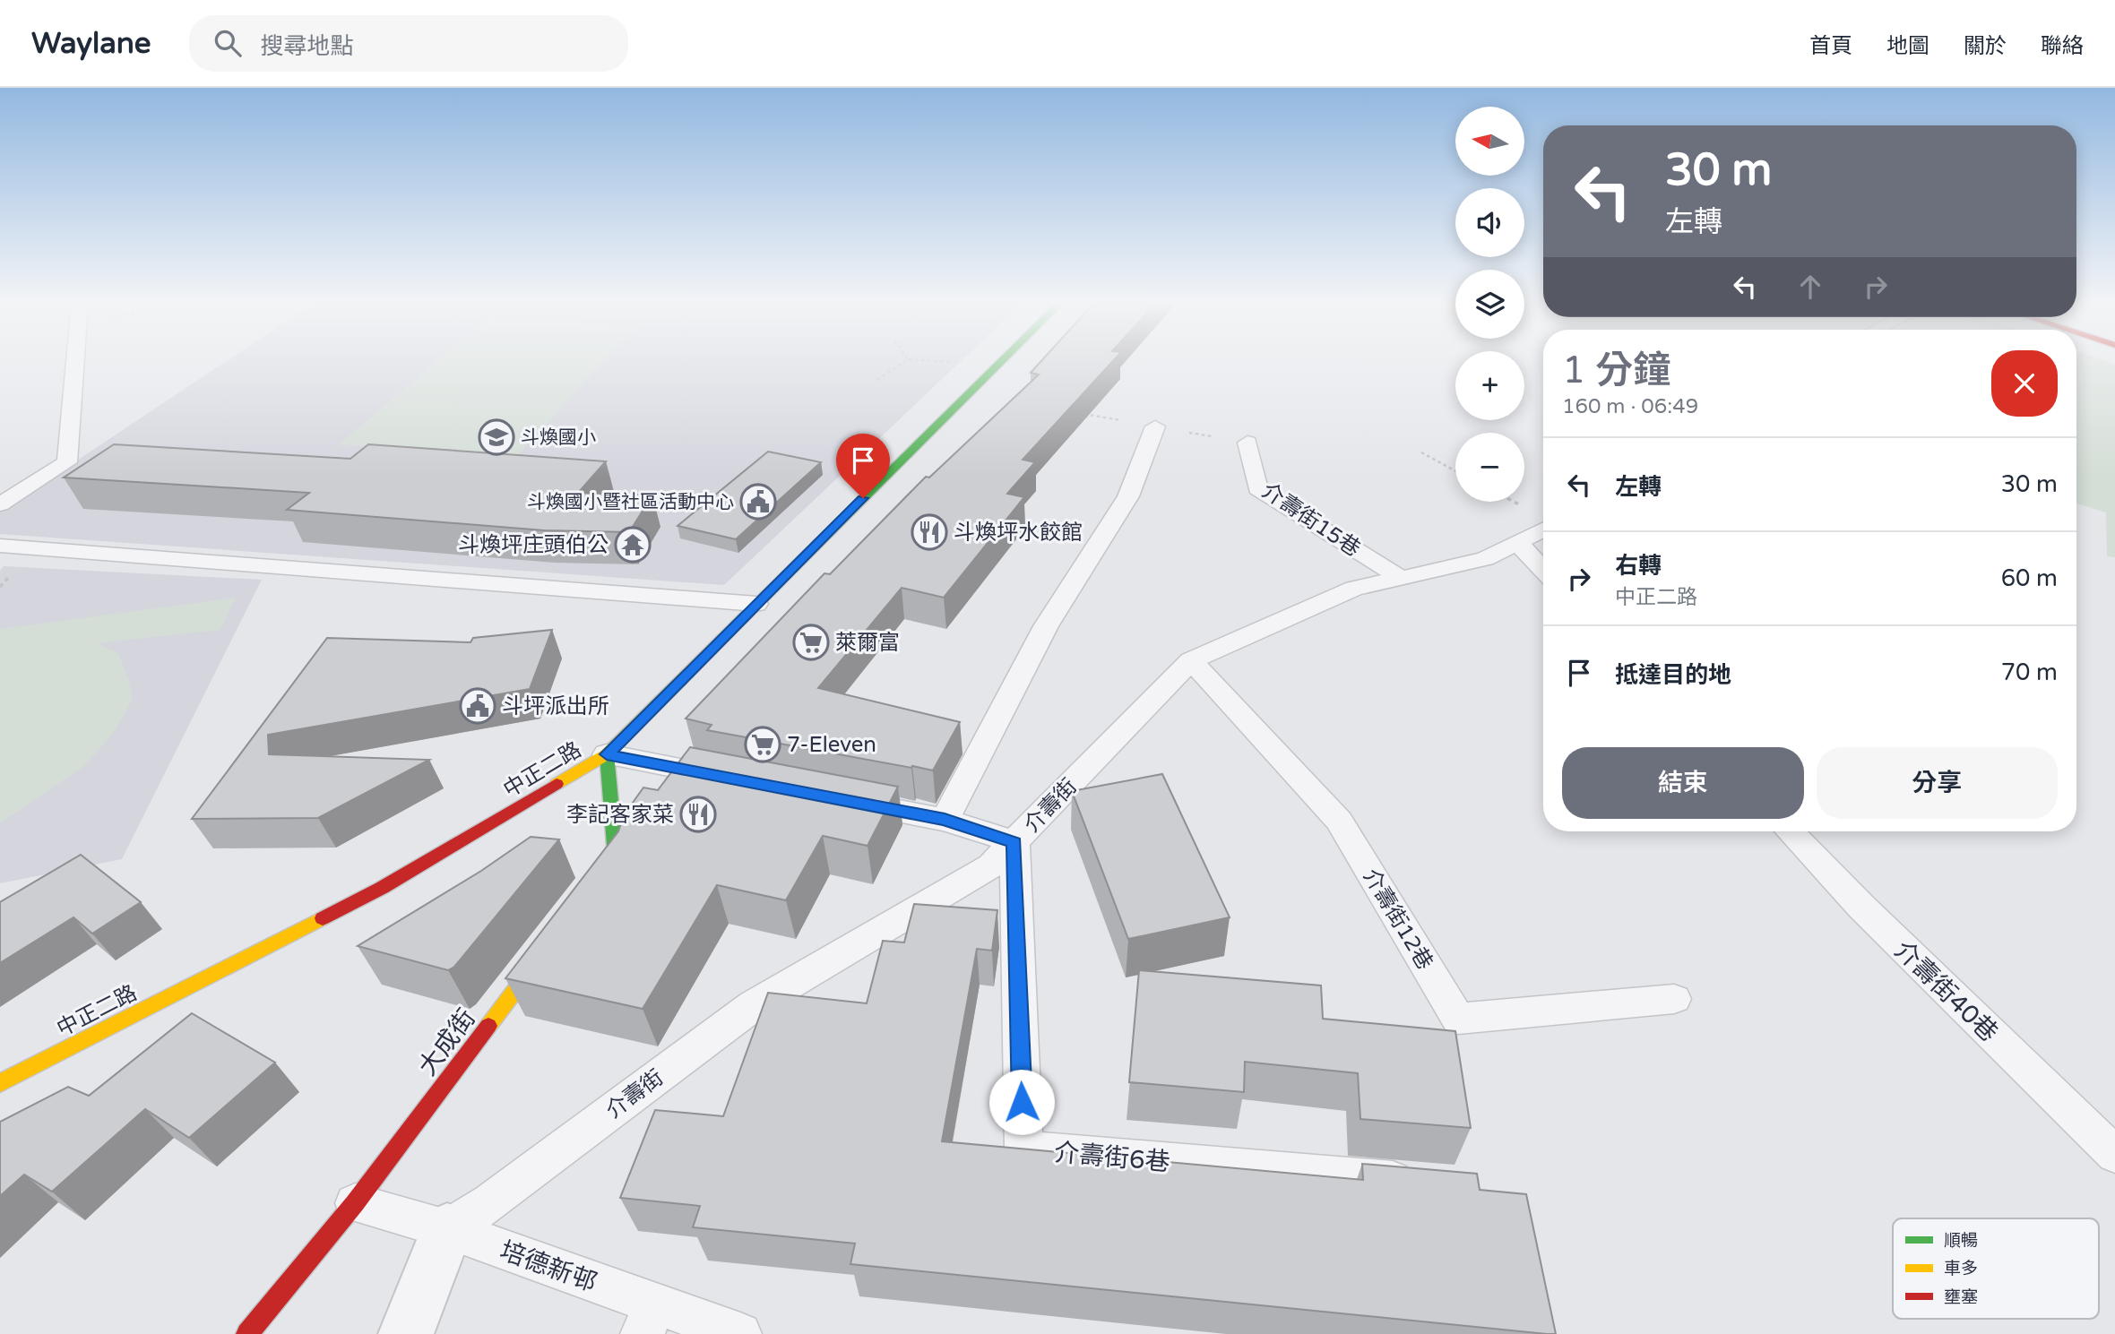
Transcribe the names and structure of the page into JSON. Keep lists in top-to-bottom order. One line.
{"streets":{"main road":["中正二路","大成街"],"lane":["介壽街15巷","介壽街","介壽街12巷","介壽街40巷","介壽街6巷","培德新邨"]},"crossings":[["介壽街15巷","介壽街"],["介壽街","介壽街12巷"],["介壽街","介壽街6巷"],["介壽街","培德新邨"],["大成街","培德新邨"]],"places":{"school or university":["斗煥國小"],"public building":["斗煥國小暨社區活動中心","斗坪派出所"],"restaurant":["斗煥坪水餃館","李記客家菜"],"temple":["斗煥坪庄頭伯公"],"supermarket":["萊爾富","7-Eleven"]},"legend":["順暢","車多","壅塞"],"north":"left","page":{"header":"Waylane","search":"搜尋地點","nav":["首頁","地圖","關於","聯絡"],"map_buttons":["+","−"],"turn":["30 m","左轉"],"heading":["1 分鐘","160 m · 06:49"],"list":[{"name":"左轉","value":"30 m"},{"name":"右轉","note":"中正二路","value":"60 m"},{"name":"抵達目的地","value":"70 m"}],"buttons":["結束","分享"]}}
